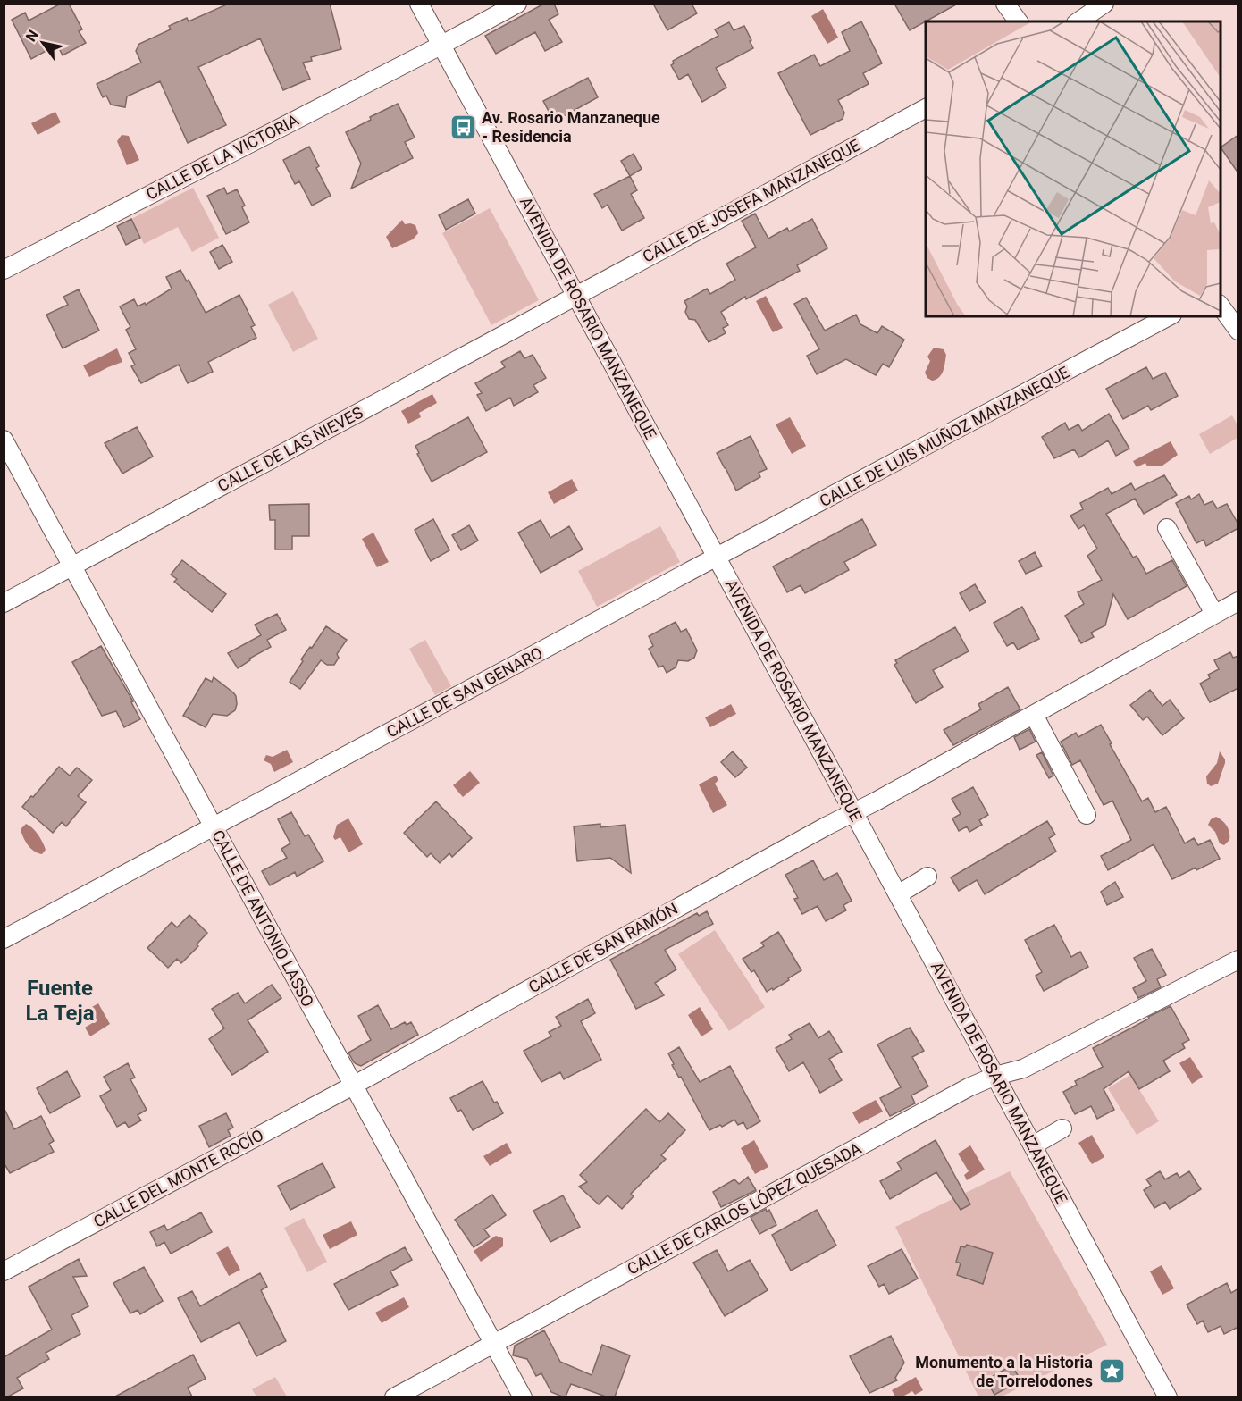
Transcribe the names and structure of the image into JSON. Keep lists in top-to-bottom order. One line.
{"streets":{"street":["CALLE DE LA VICTORIA","CALLE DE JOSEFA MANZANEQUE","AVENIDA DE ROSARIO MANZANEQUE","CALLE DE LUIS MUÑOZ MANZANEQUE","CALLE DE LAS NIEVES","CALLE DE SAN GENARO","CALLE DE ANTONIO LASSO","CALLE DE SAN RAMÓN","CALLE DEL MONTE ROCÍO","CALLE DE CARLOS LÓPEZ QUESADA"]},"crossings":[["CALLE DE LA VICTORIA","AVENIDA DE ROSARIO MANZANEQUE"],["CALLE DE JOSEFA MANZANEQUE","AVENIDA DE ROSARIO MANZANEQUE"],["CALLE DE JOSEFA MANZANEQUE","CALLE DE LAS NIEVES"],["AVENIDA DE ROSARIO MANZANEQUE","CALLE DE LUIS MUÑOZ MANZANEQUE"],["AVENIDA DE ROSARIO MANZANEQUE","CALLE DE LAS NIEVES"],["AVENIDA DE ROSARIO MANZANEQUE","CALLE DE SAN GENARO"],["AVENIDA DE ROSARIO MANZANEQUE","CALLE DE SAN RAMÓN"],["AVENIDA DE ROSARIO MANZANEQUE","CALLE DE CARLOS LÓPEZ QUESADA"],["CALLE DE LUIS MUÑOZ MANZANEQUE","CALLE DE SAN GENARO"],["CALLE DE LAS NIEVES","CALLE DE ANTONIO LASSO"],["CALLE DE SAN GENARO","CALLE DE ANTONIO LASSO"],["CALLE DE ANTONIO LASSO","CALLE DE SAN RAMÓN"],["CALLE DE ANTONIO LASSO","CALLE DEL MONTE ROCÍO"],["CALLE DE ANTONIO LASSO","CALLE DE CARLOS LÓPEZ QUESADA"],["CALLE DE SAN RAMÓN","CALLE DEL MONTE ROCÍO"]],"districts":["Fuente La Teja"],"places":{"bus stop":["Av. Rosario Manzaneque - Residencia"],"place":["Monumento a la Historia de Torrelodones"]},"north":"top left"}
